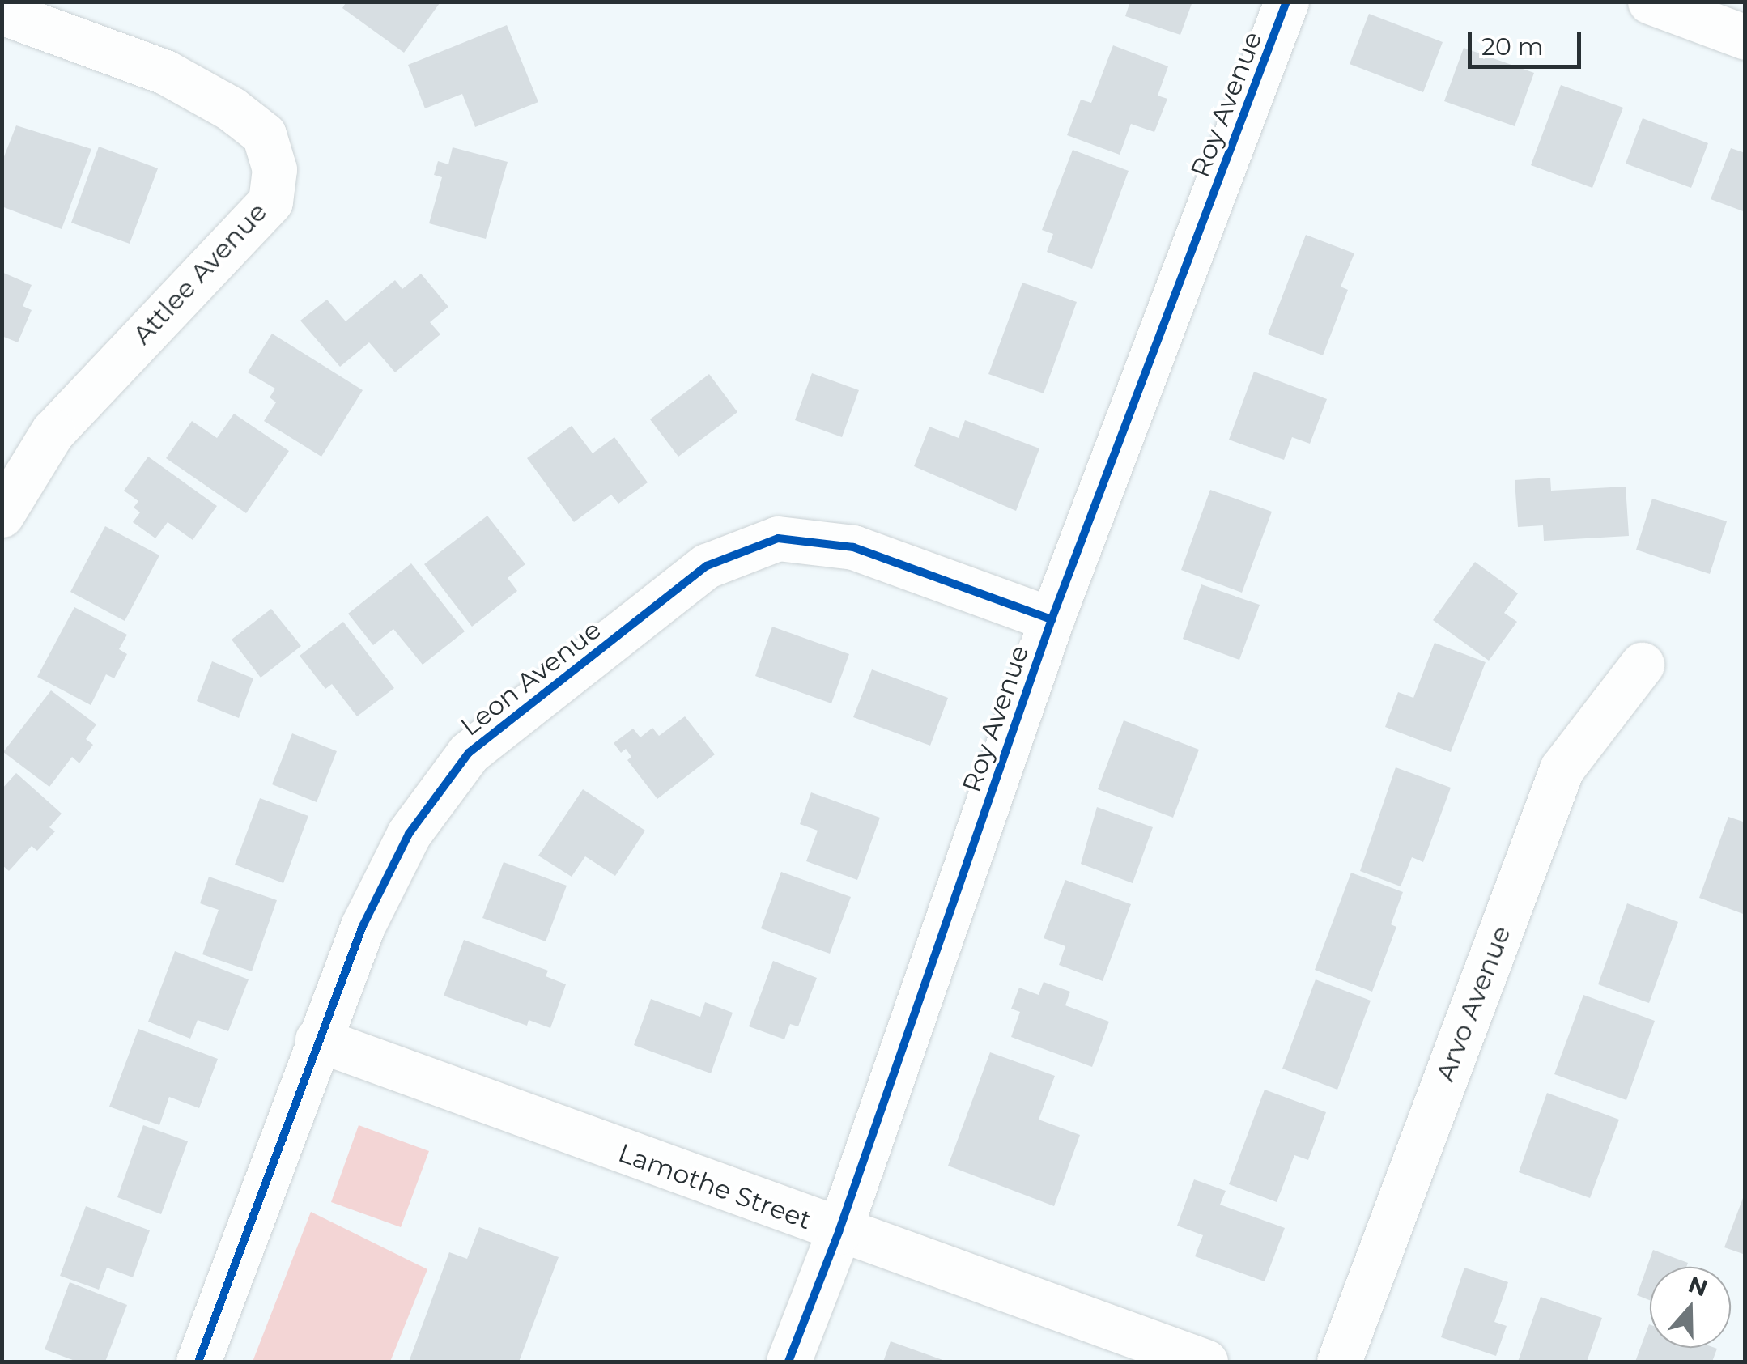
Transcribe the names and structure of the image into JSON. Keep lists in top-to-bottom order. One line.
{"streets":{"street":["Roy Avenue","Attlee Avenue","Leon Avenue","Arvo Avenue","Lamothe Street"]},"crossings":[["Roy Avenue","Leon Avenue"],["Roy Avenue","Lamothe Street"],["Leon Avenue","Lamothe Street"]],"scale_bar":"20 m","north":"top"}
